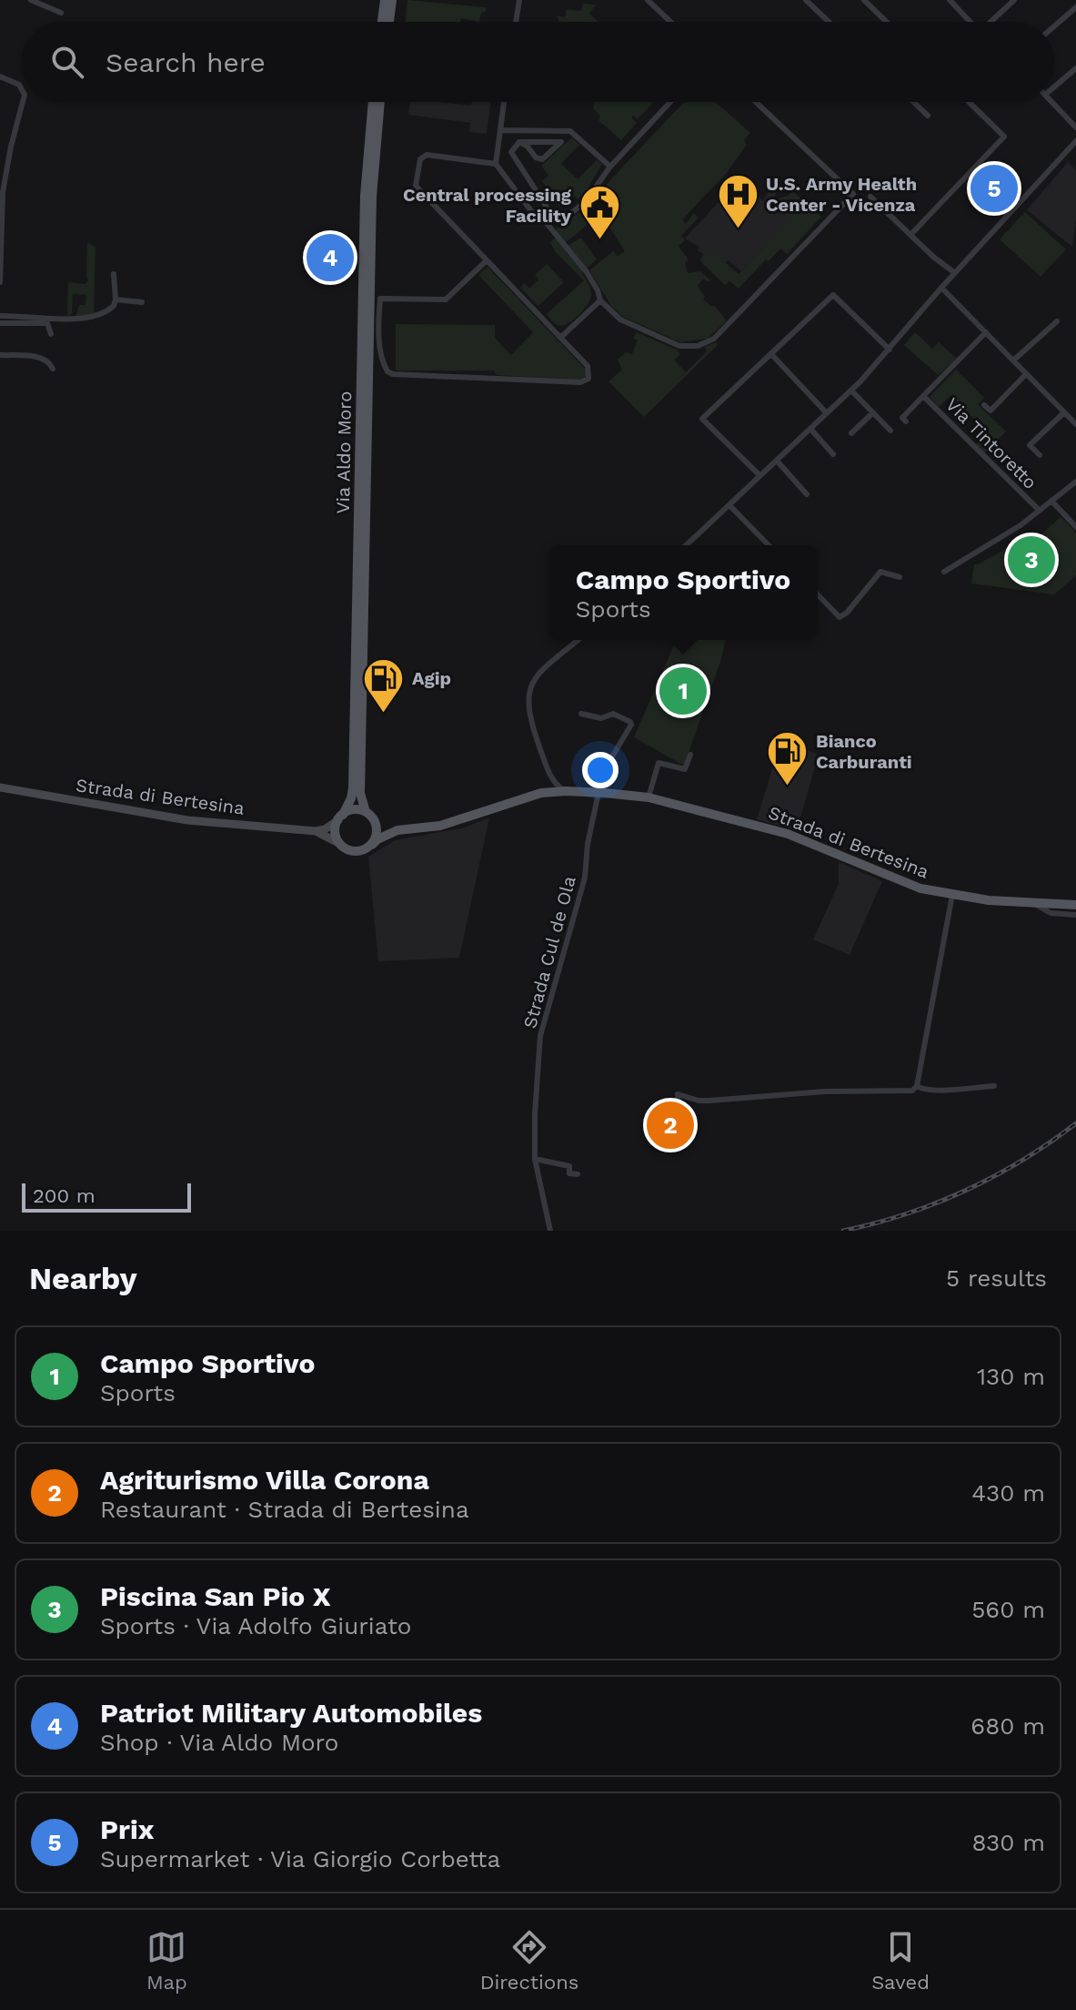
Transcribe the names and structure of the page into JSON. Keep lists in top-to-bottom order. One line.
{"streets":{"main road":["Via Aldo Moro","Strada di Bertesina"],"street":["Via Tintoretto","Strada Cul de Ola"]},"crossings":[["Via Aldo Moro","Strada di Bertesina"],["Strada di Bertesina","Strada Cul de Ola"]],"places":{"hospital":["U.S. Army Health Center - Vicenza"],"public building":["Central processing Facility"],"fuel station":["Agip","Bianco Carburanti"]},"scale_bar":"200 m","page":{"search":"Search here","pins":["5","4","3","1","2"],"popup":["Campo Sportivo","Sports"],"scale":"200 m","heading":["Nearby","5 results"],"list":[{"mark":"1","name":"Campo Sportivo","note":"Sports","value":"130 m"},{"mark":"2","name":"Agriturismo Villa Corona","note":"Restaurant · Strada di Bertesina","value":"430 m"},{"mark":"3","name":"Piscina San Pio X","note":"Sports · Via Adolfo Giuriato","value":"560 m"},{"mark":"4","name":"Patriot Military Automobiles","note":"Shop · Via Aldo Moro","value":"680 m"},{"mark":"5","name":"Prix","note":"Supermarket · Via Giorgio Corbetta","value":"830 m"}],"nav":["Map","Directions","Saved"]}}
